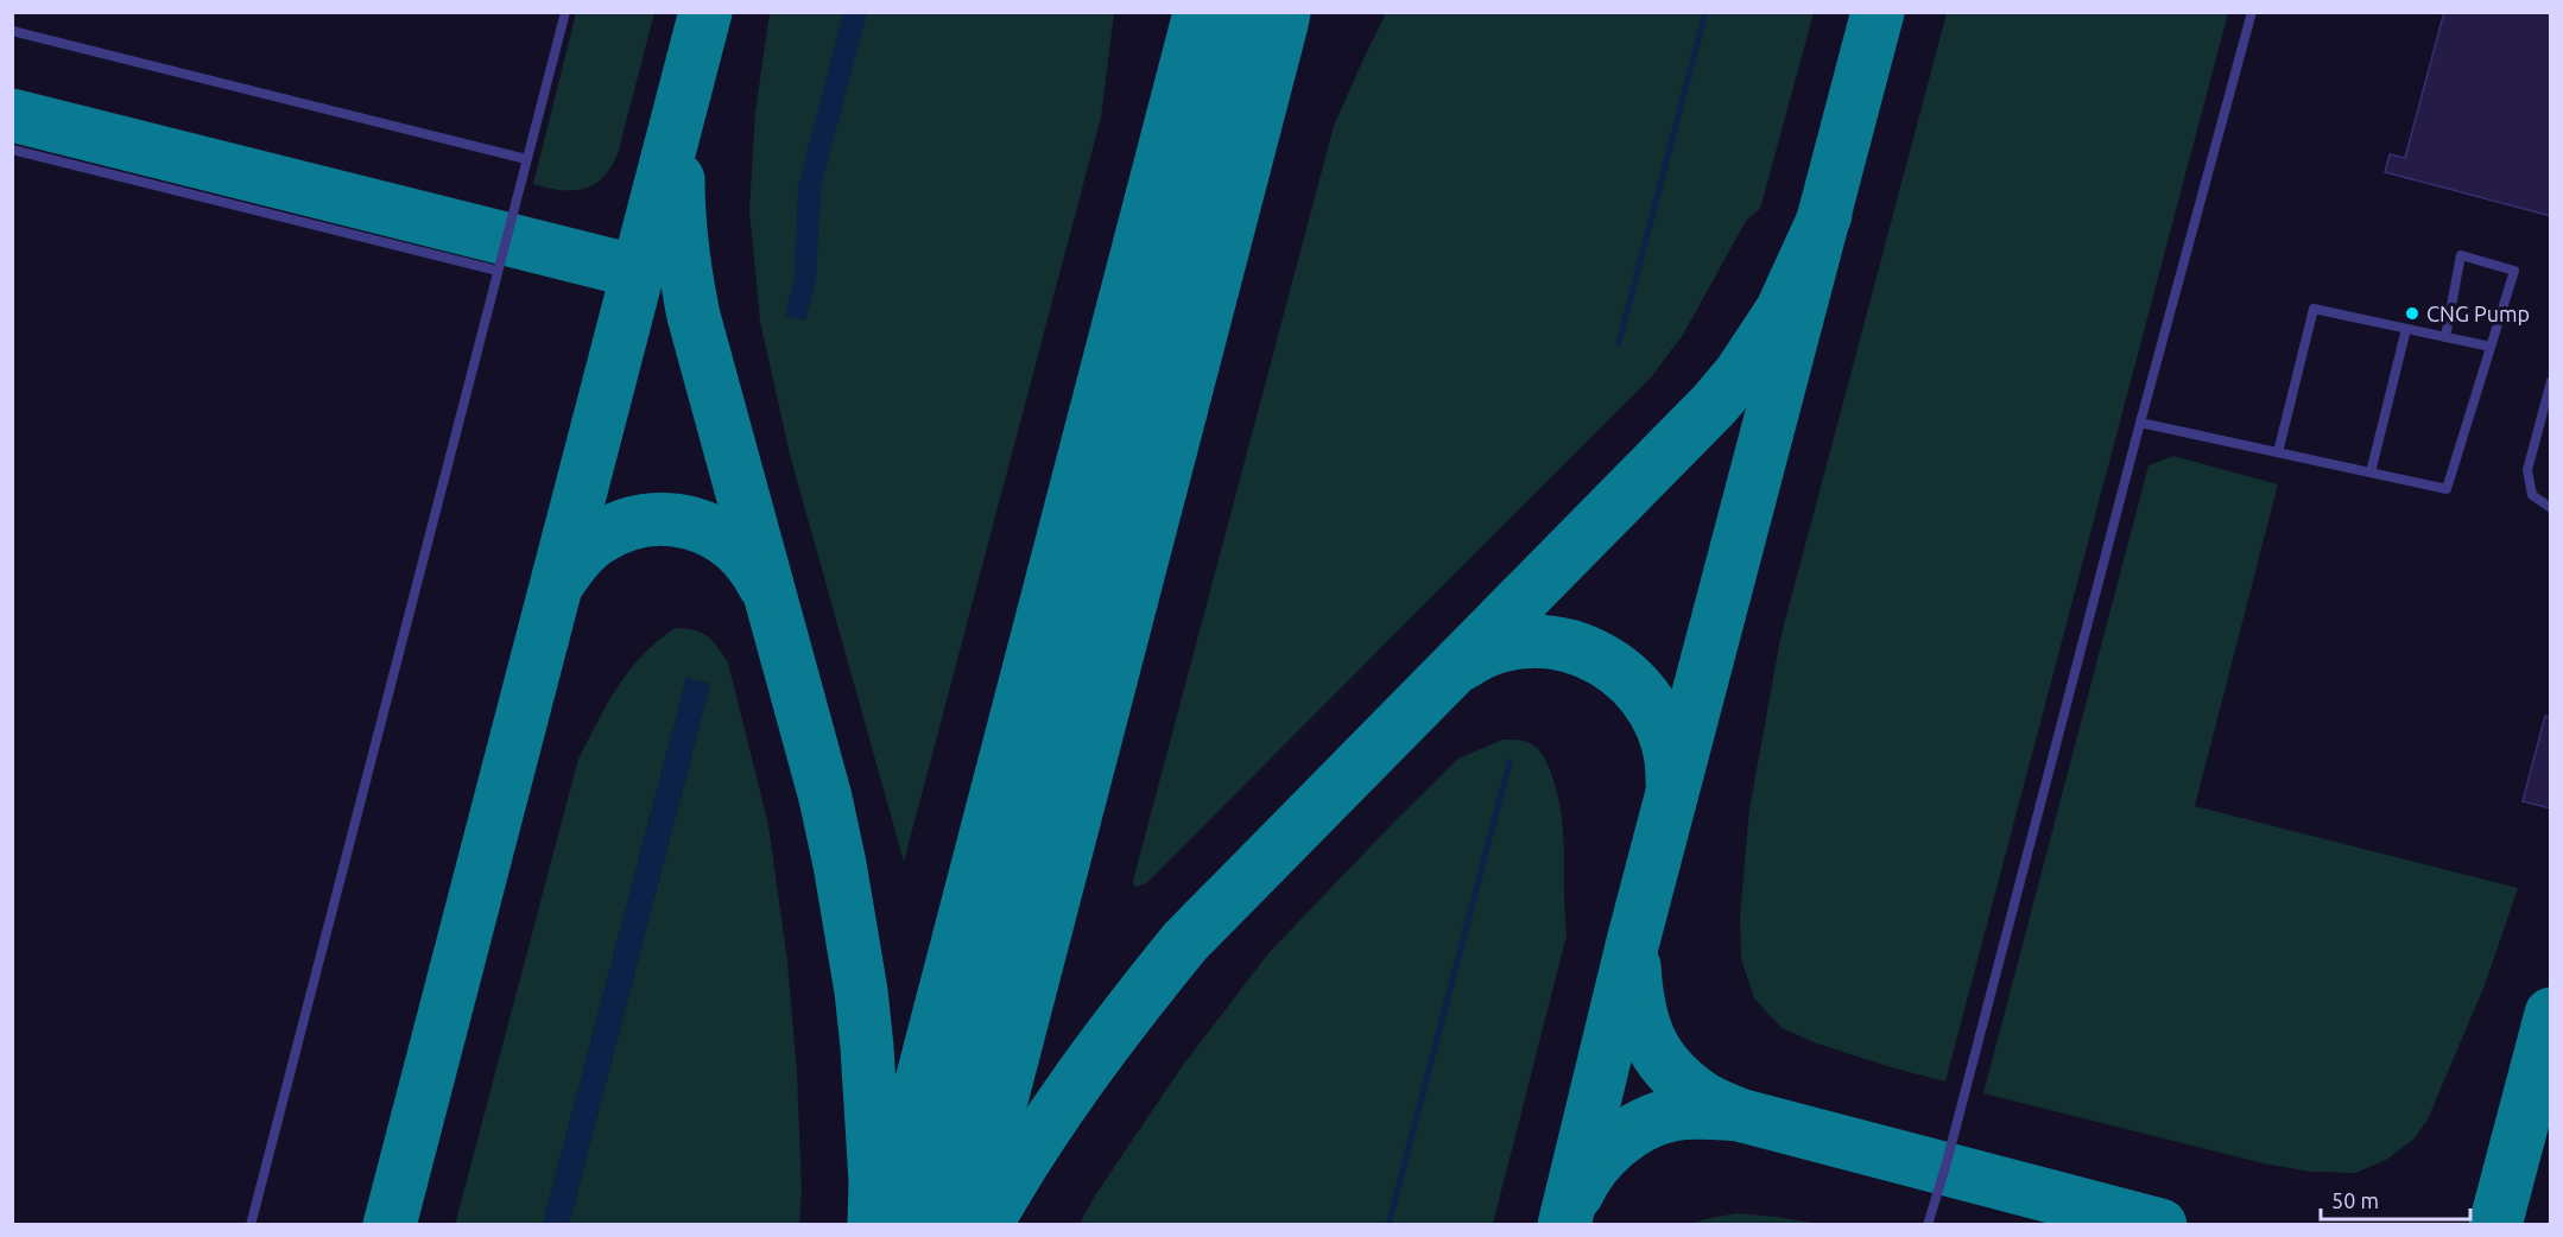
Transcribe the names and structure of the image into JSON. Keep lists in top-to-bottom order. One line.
{"places":["CNG Pump"],"scale_bar":"50 m"}
